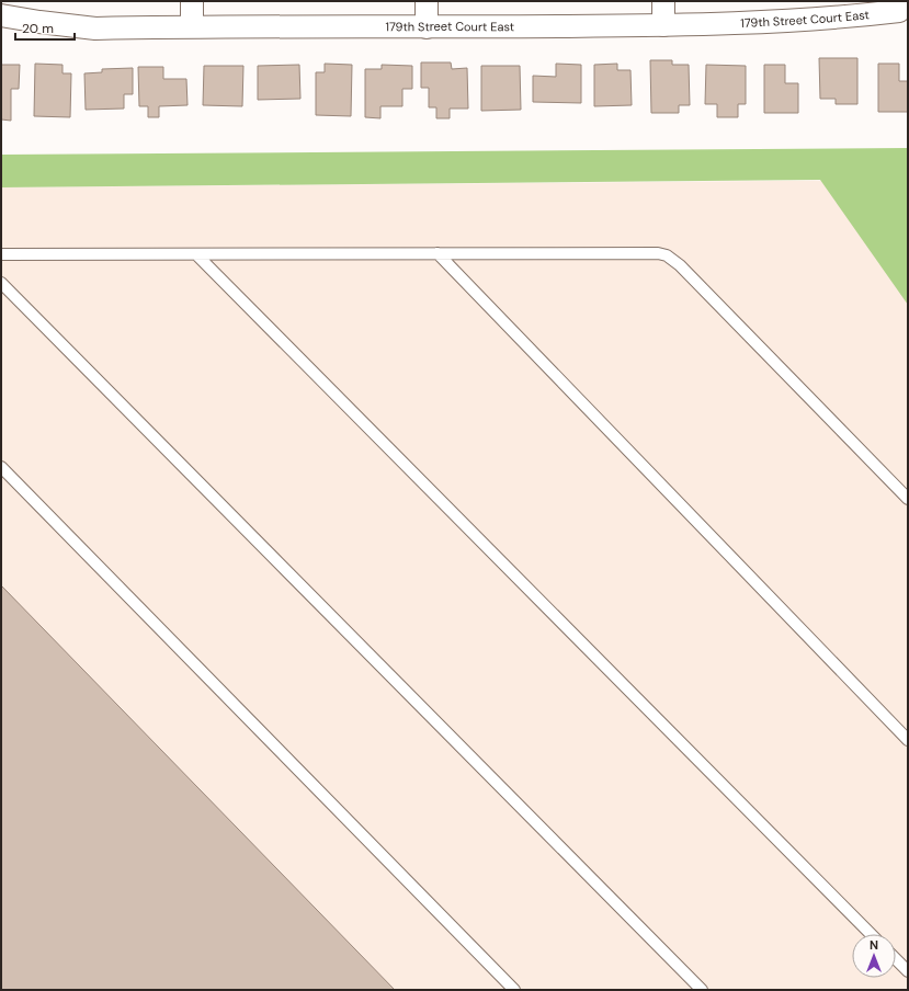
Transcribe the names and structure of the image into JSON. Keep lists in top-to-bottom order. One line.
{"streets":{"street":["179th Street Court East"]},"scale_bar":"20 m","north":"top"}
